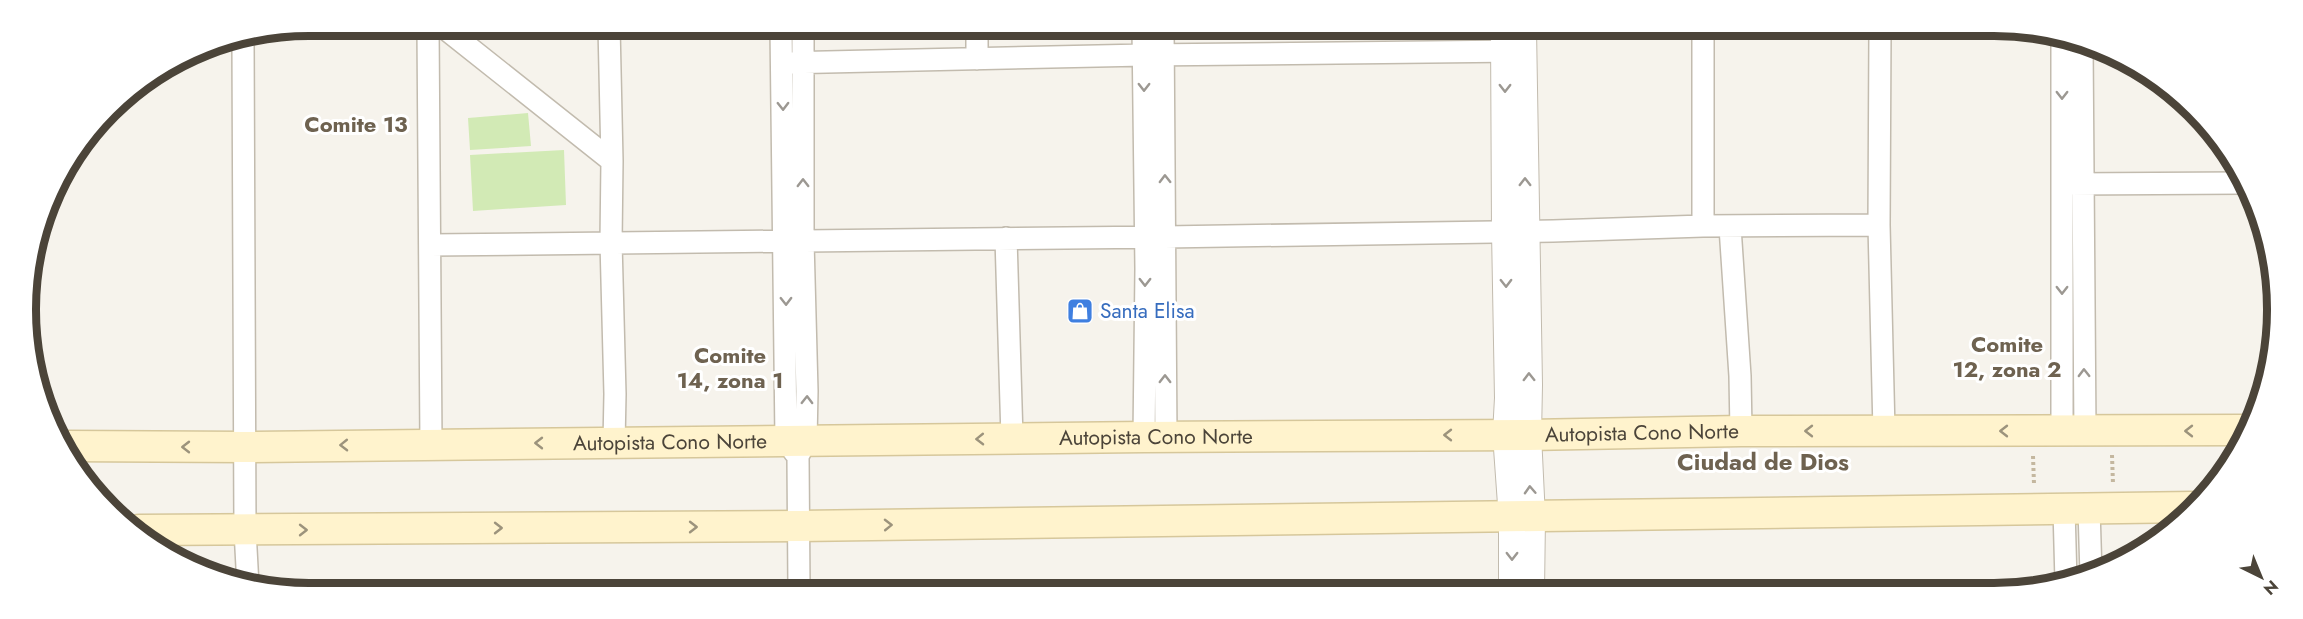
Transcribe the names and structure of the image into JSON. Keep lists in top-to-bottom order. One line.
{"streets":{"main road":["Autopista Cono Norte"]},"districts":["Comite 13","Comite 12, zona 2","Comite 14, zona 1","Ciudad de Dios"],"places":{"shop":["Santa Elisa"]},"north":"bottom right"}
